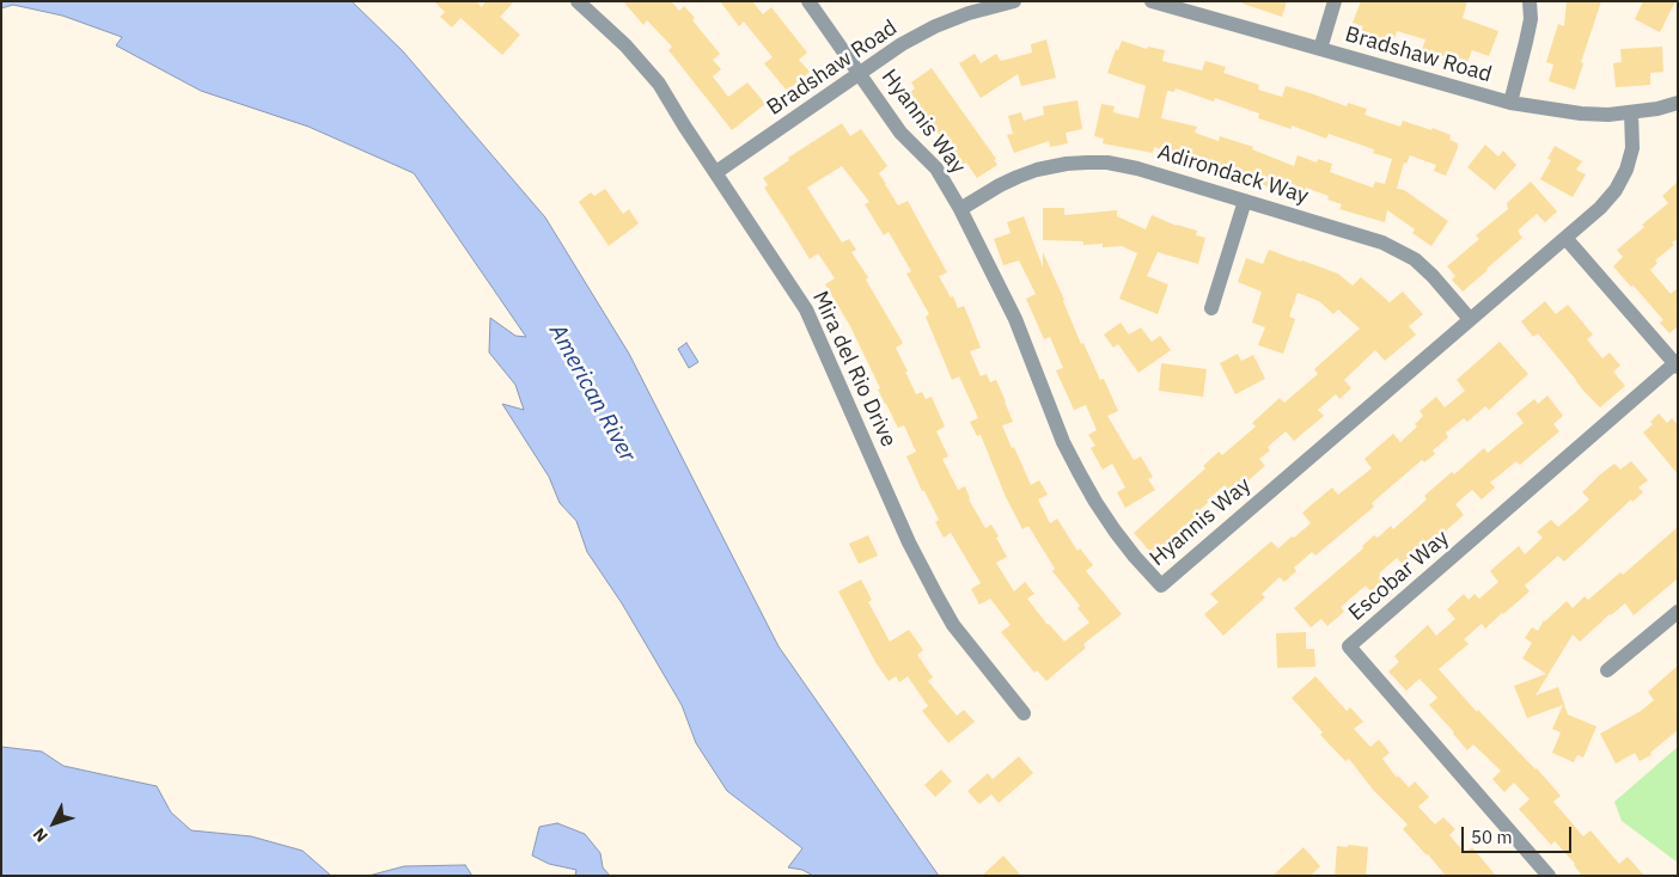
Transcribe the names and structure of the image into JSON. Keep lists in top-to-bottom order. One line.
{"streets":{"street":["Bradshaw Road","Hyannis Way","Adirondack Way","Mira del Rio Drive","Escobar Way"]},"crossings":[["Bradshaw Road","Hyannis Way"],["Bradshaw Road","Mira del Rio Drive"],["Hyannis Way","Adirondack Way"]],"water":["American River"],"scale_bar":"50 m","north":"bottom left"}
